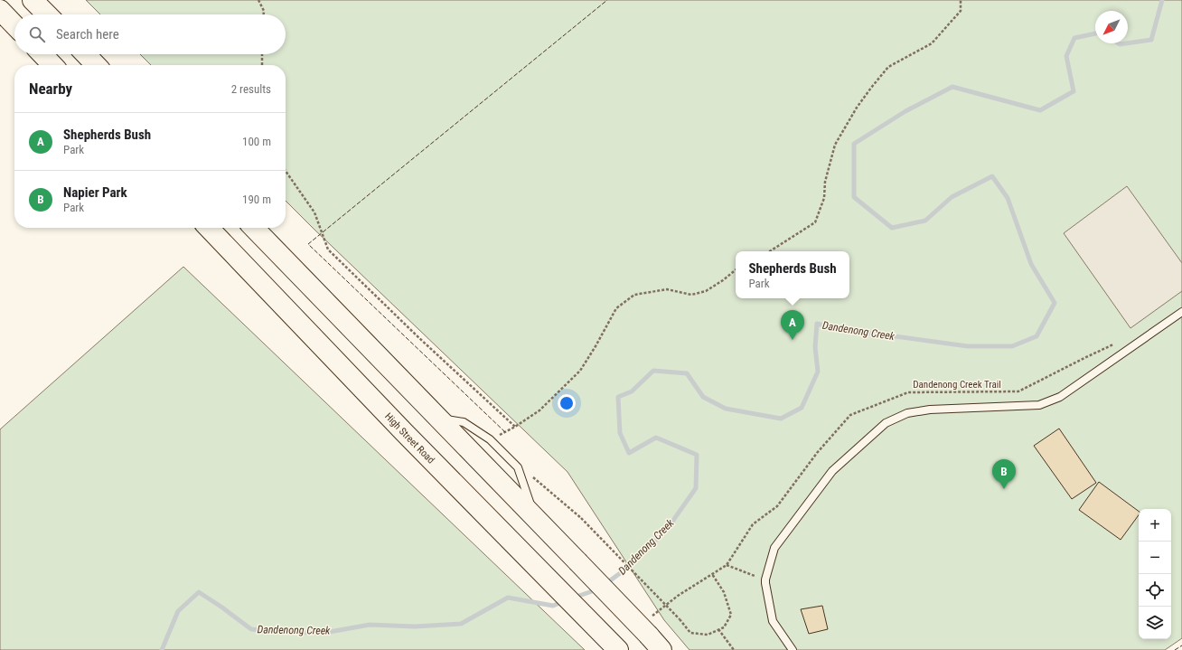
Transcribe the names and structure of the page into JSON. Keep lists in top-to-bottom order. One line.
{"streets":{"main road":["High Street Road"],"path":["Dandenong Creek Trail"]},"water":["Dandenong Creek"],"north":"bottom left","page":{"search":"Search here","heading":["Nearby","2 results"],"list":[{"mark":"A","name":"Shepherds Bush","note":"Park","value":"100 m"},{"mark":"B","name":"Napier Park","note":"Park","value":"190 m"}],"popup":["Shepherds Bush","Park"],"pins":["A","B"],"map_buttons":["+","−"]}}
